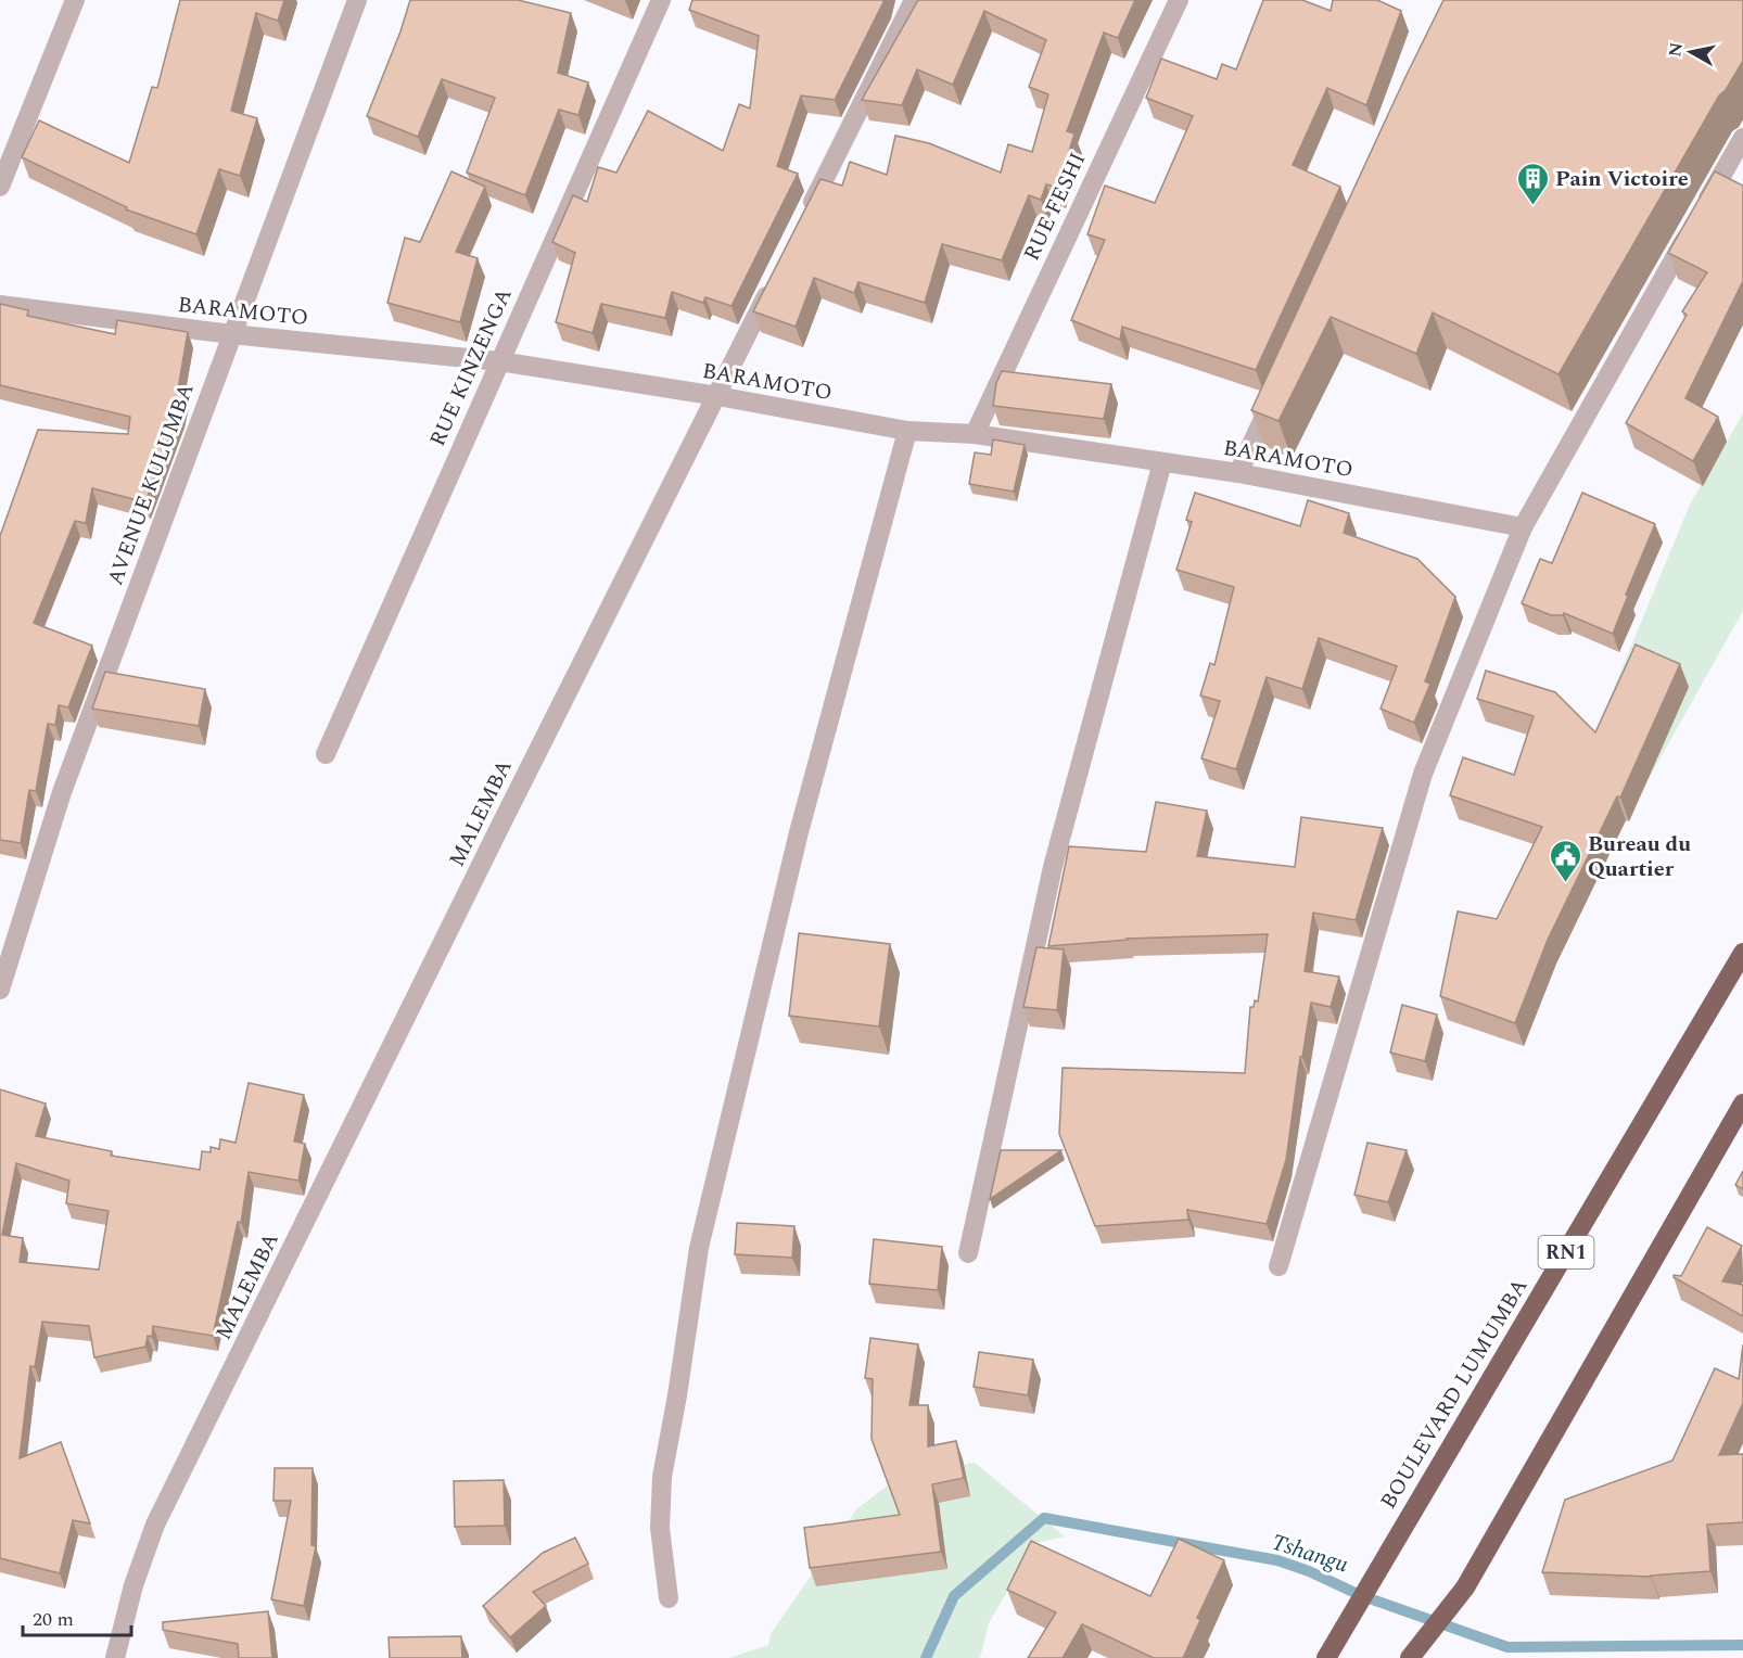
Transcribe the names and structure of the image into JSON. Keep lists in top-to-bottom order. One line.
{"streets":{"highway":["RN1","BOULEVARD LUMUMBA"],"street":["RUE FESHI","BARAMOTO","RUE KINZENGA","AVENUE KULUMBA","MALEMBA"]},"crossings":[["RUE FESHI","BARAMOTO"],["BARAMOTO","RUE KINZENGA"],["BARAMOTO","AVENUE KULUMBA"],["BARAMOTO","MALEMBA"]],"water":["Tshangu"],"places":{"building":["Pain Victoire"],"public building":["Bureau du Quartier"]},"scale_bar":"20 m","north":"left"}
